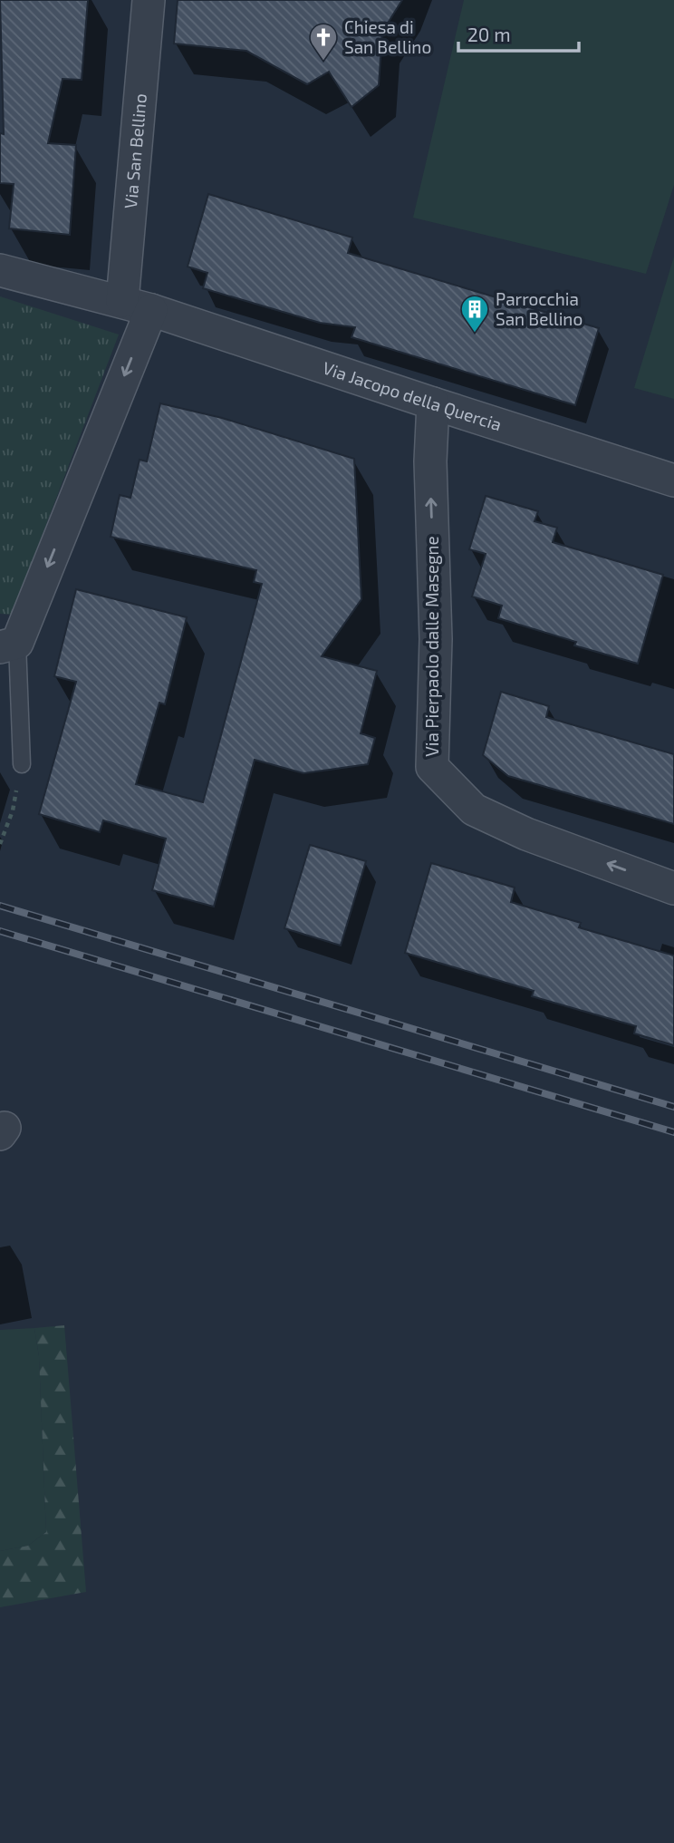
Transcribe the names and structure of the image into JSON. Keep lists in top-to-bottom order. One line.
{"streets":{"street":["Via San Bellino","Via Jacopo della Quercia","Via Pierpaolo dalle Masegne"]},"crossings":[["Via San Bellino","Via Jacopo della Quercia"],["Via Jacopo della Quercia","Via Pierpaolo dalle Masegne"]],"one_way":["Via Pierpaolo dalle Masegne"],"places":{"church":["Chiesa di San Bellino"],"building":["Parrocchia San Bellino"]},"scale_bar":"20 m"}
